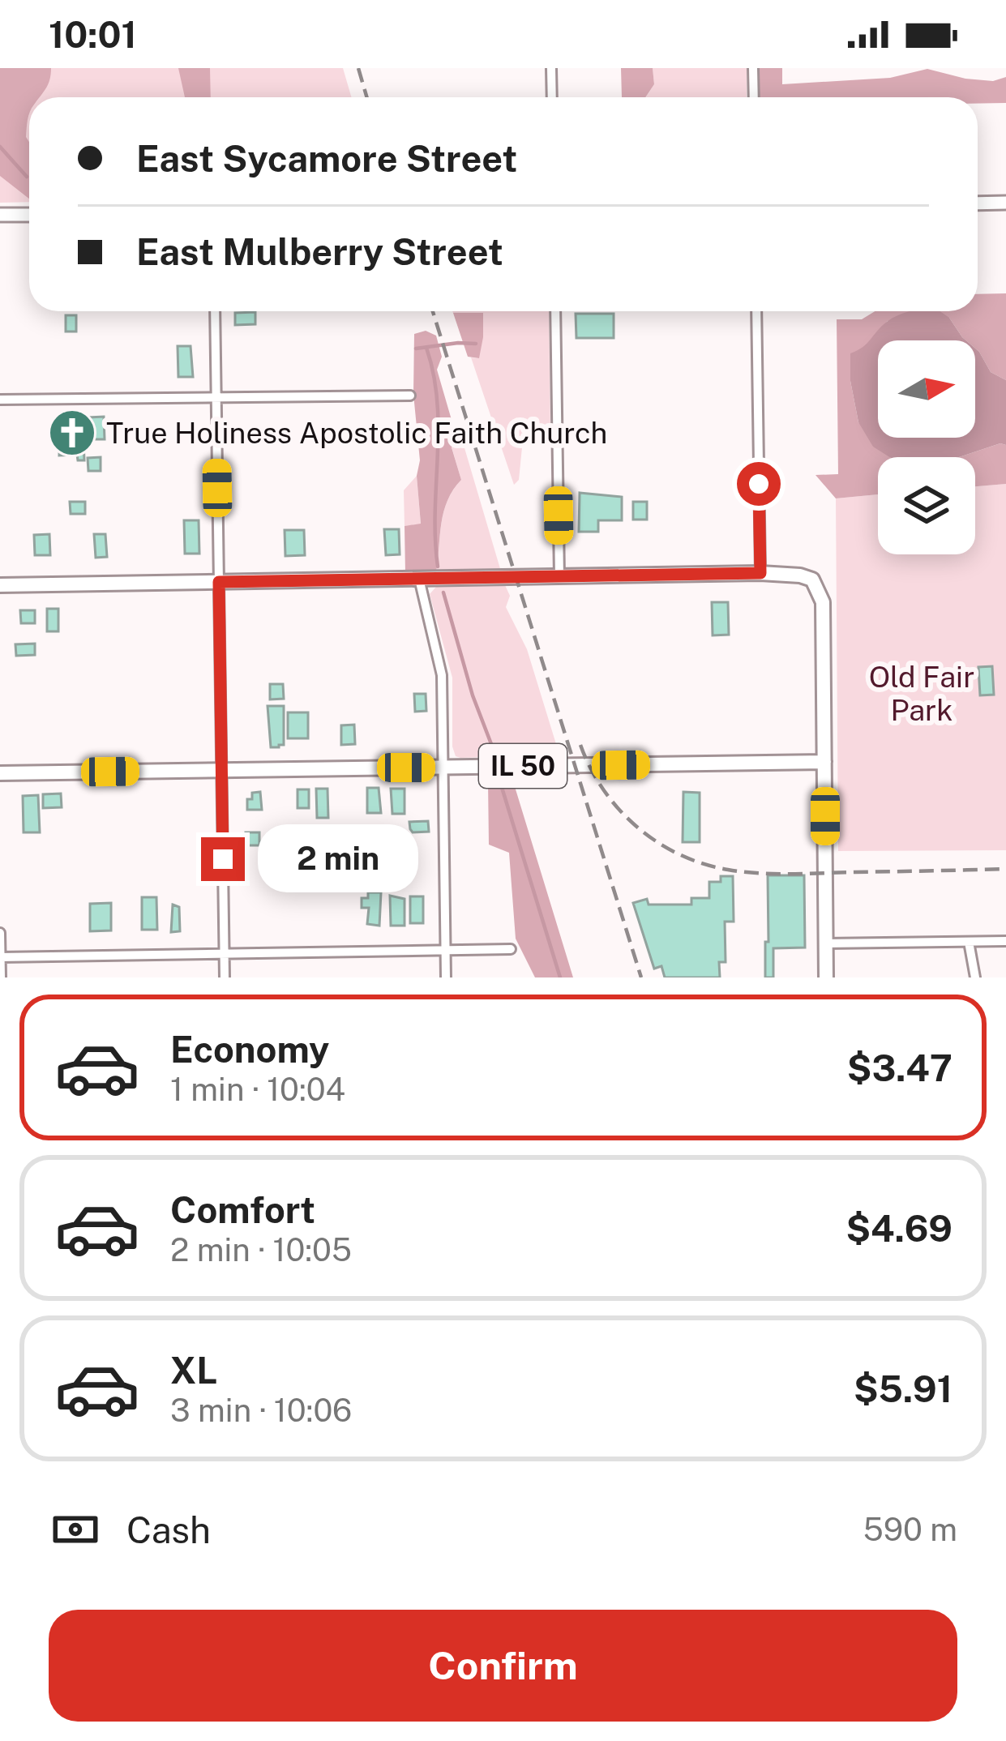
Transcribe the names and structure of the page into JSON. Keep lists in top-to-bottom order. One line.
{"streets":{"main road":["IL 50"]},"parks":["Old Fair Park"],"places":{"church":["True Holiness Apostolic Faith Church"]},"north":"right","page":{"status":"10:01","banner":["East Sycamore Street","East Mulberry Street"],"bubble":"2 min","list":[{"name":"Economy","note":"1 min · 10:04","value":"$3.47"},{"name":"Comfort","note":"2 min · 10:05","value":"$4.69"},{"name":"XL","note":"3 min · 10:06","value":"$5.91"}],"pay":["Cash","590 m"],"buttons":"Confirm"}}
